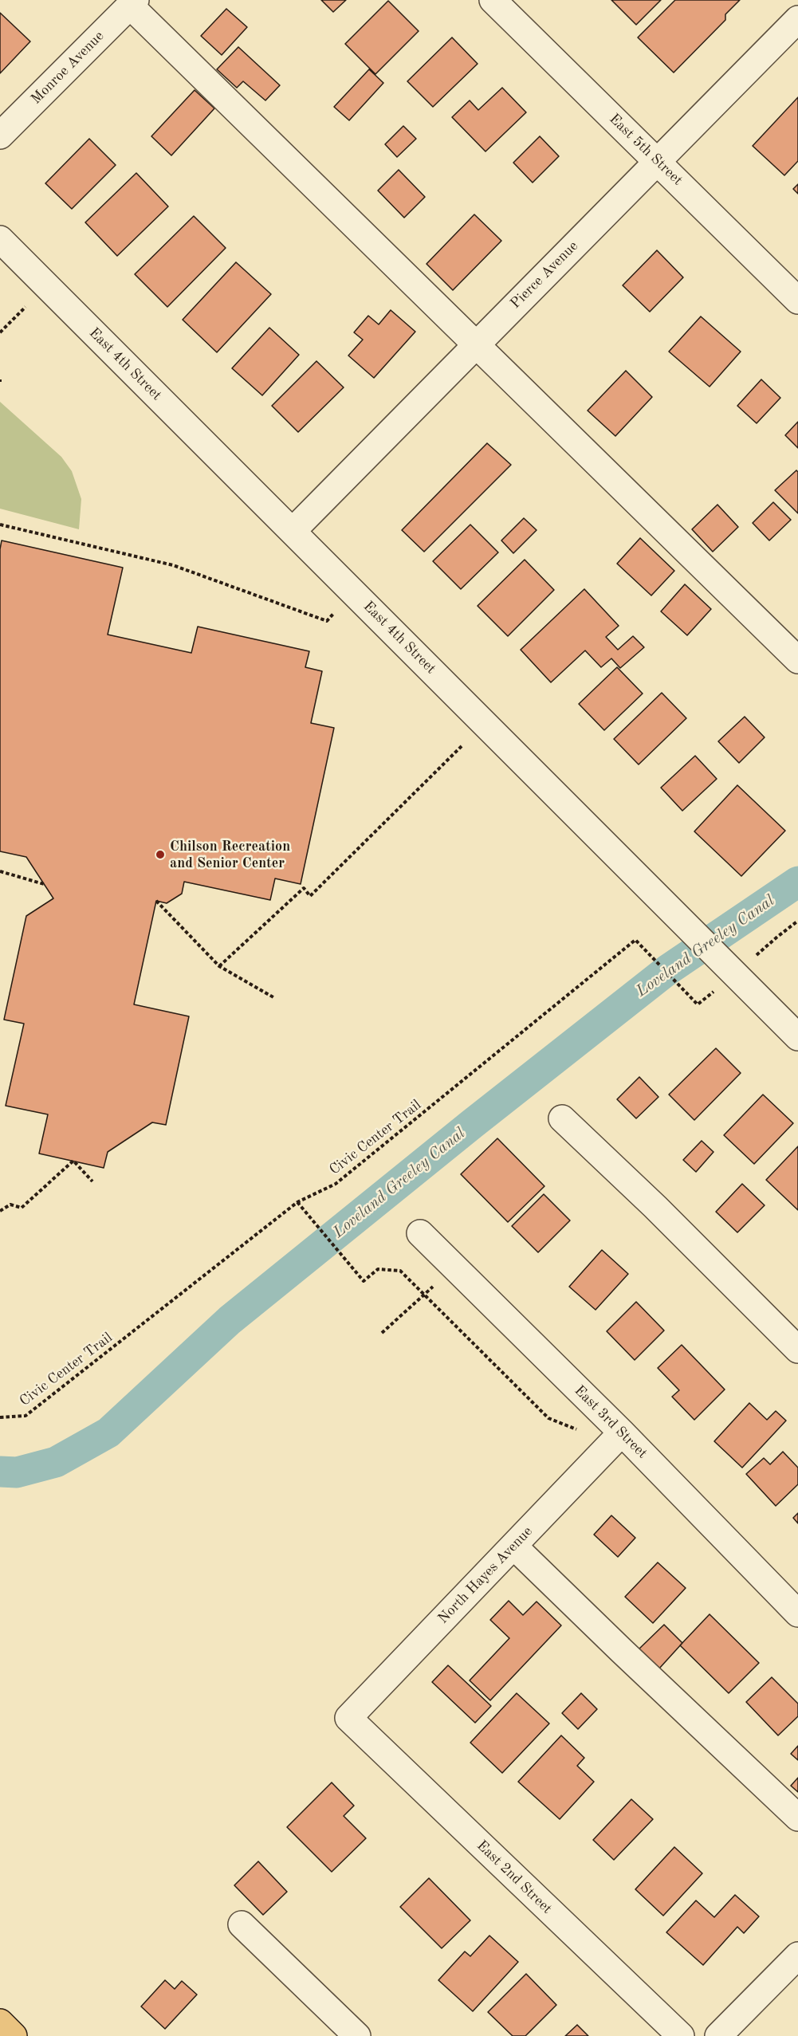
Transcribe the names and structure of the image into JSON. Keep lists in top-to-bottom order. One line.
{"streets":{"street":["Monroe Avenue","East 5th Street","Pierce Avenue","East 4th Street","East 3rd Street","North Hayes Avenue","East 2nd Street"],"path":["Civic Center Trail"]},"crossings":[["East 5th Street","Pierce Avenue"],["Pierce Avenue","East 4th Street"],["East 3rd Street","North Hayes Avenue"],["North Hayes Avenue","East 2nd Street"]],"water":["Loveland Greeley Canal"],"places":["Chilson Recreation and Senior Center"]}
